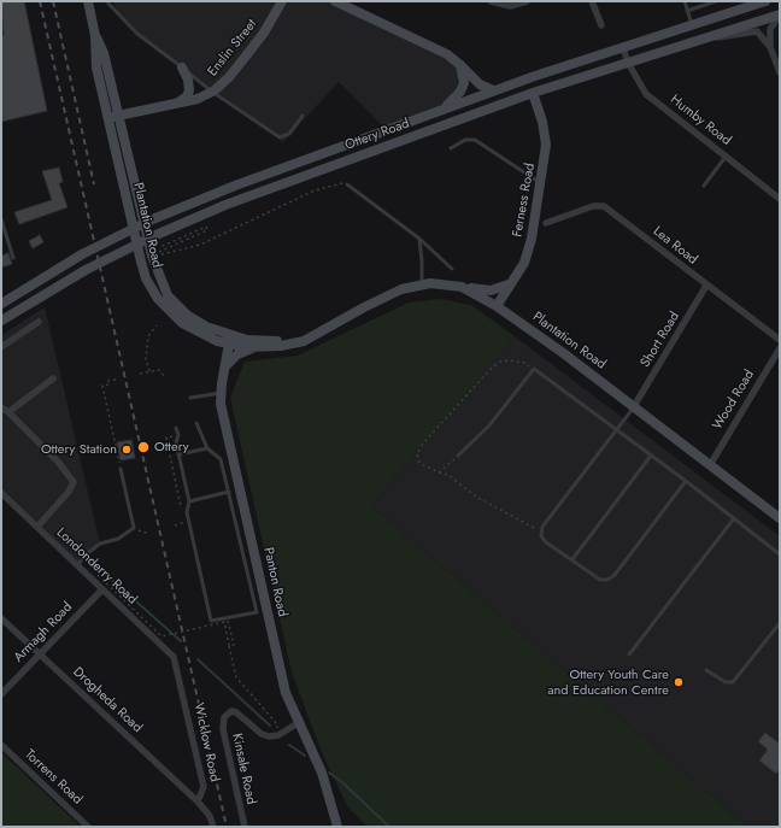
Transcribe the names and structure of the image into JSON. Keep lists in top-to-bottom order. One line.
{"streets":{"street":["Enslin Street","Humby Road","Ottery Road","Ferness Road","Plantation Road","Lea Road","Short Road","Wood Road","Londonderry Road","Panton Road","Armagh Road","Drogheda Road","Wicklow Road","Kinsale Road","Torrens Road"]},"crossings":[["Enslin Street","Plantation Road"],["Humby Road","Ottery Road"],["Ottery Road","Ferness Road"],["Ferness Road","Plantation Road"],["Plantation Road","Short Road"],["Plantation Road","Wood Road"],["Plantation Road","Panton Road"],["Lea Road","Short Road"],["Londonderry Road","Armagh Road"],["Londonderry Road","Wicklow Road"],["Armagh Road","Drogheda Road"],["Drogheda Road","Wicklow Road"]],"places":["Ottery","Ottery Station","Ottery Youth Care and Education Centre"]}
